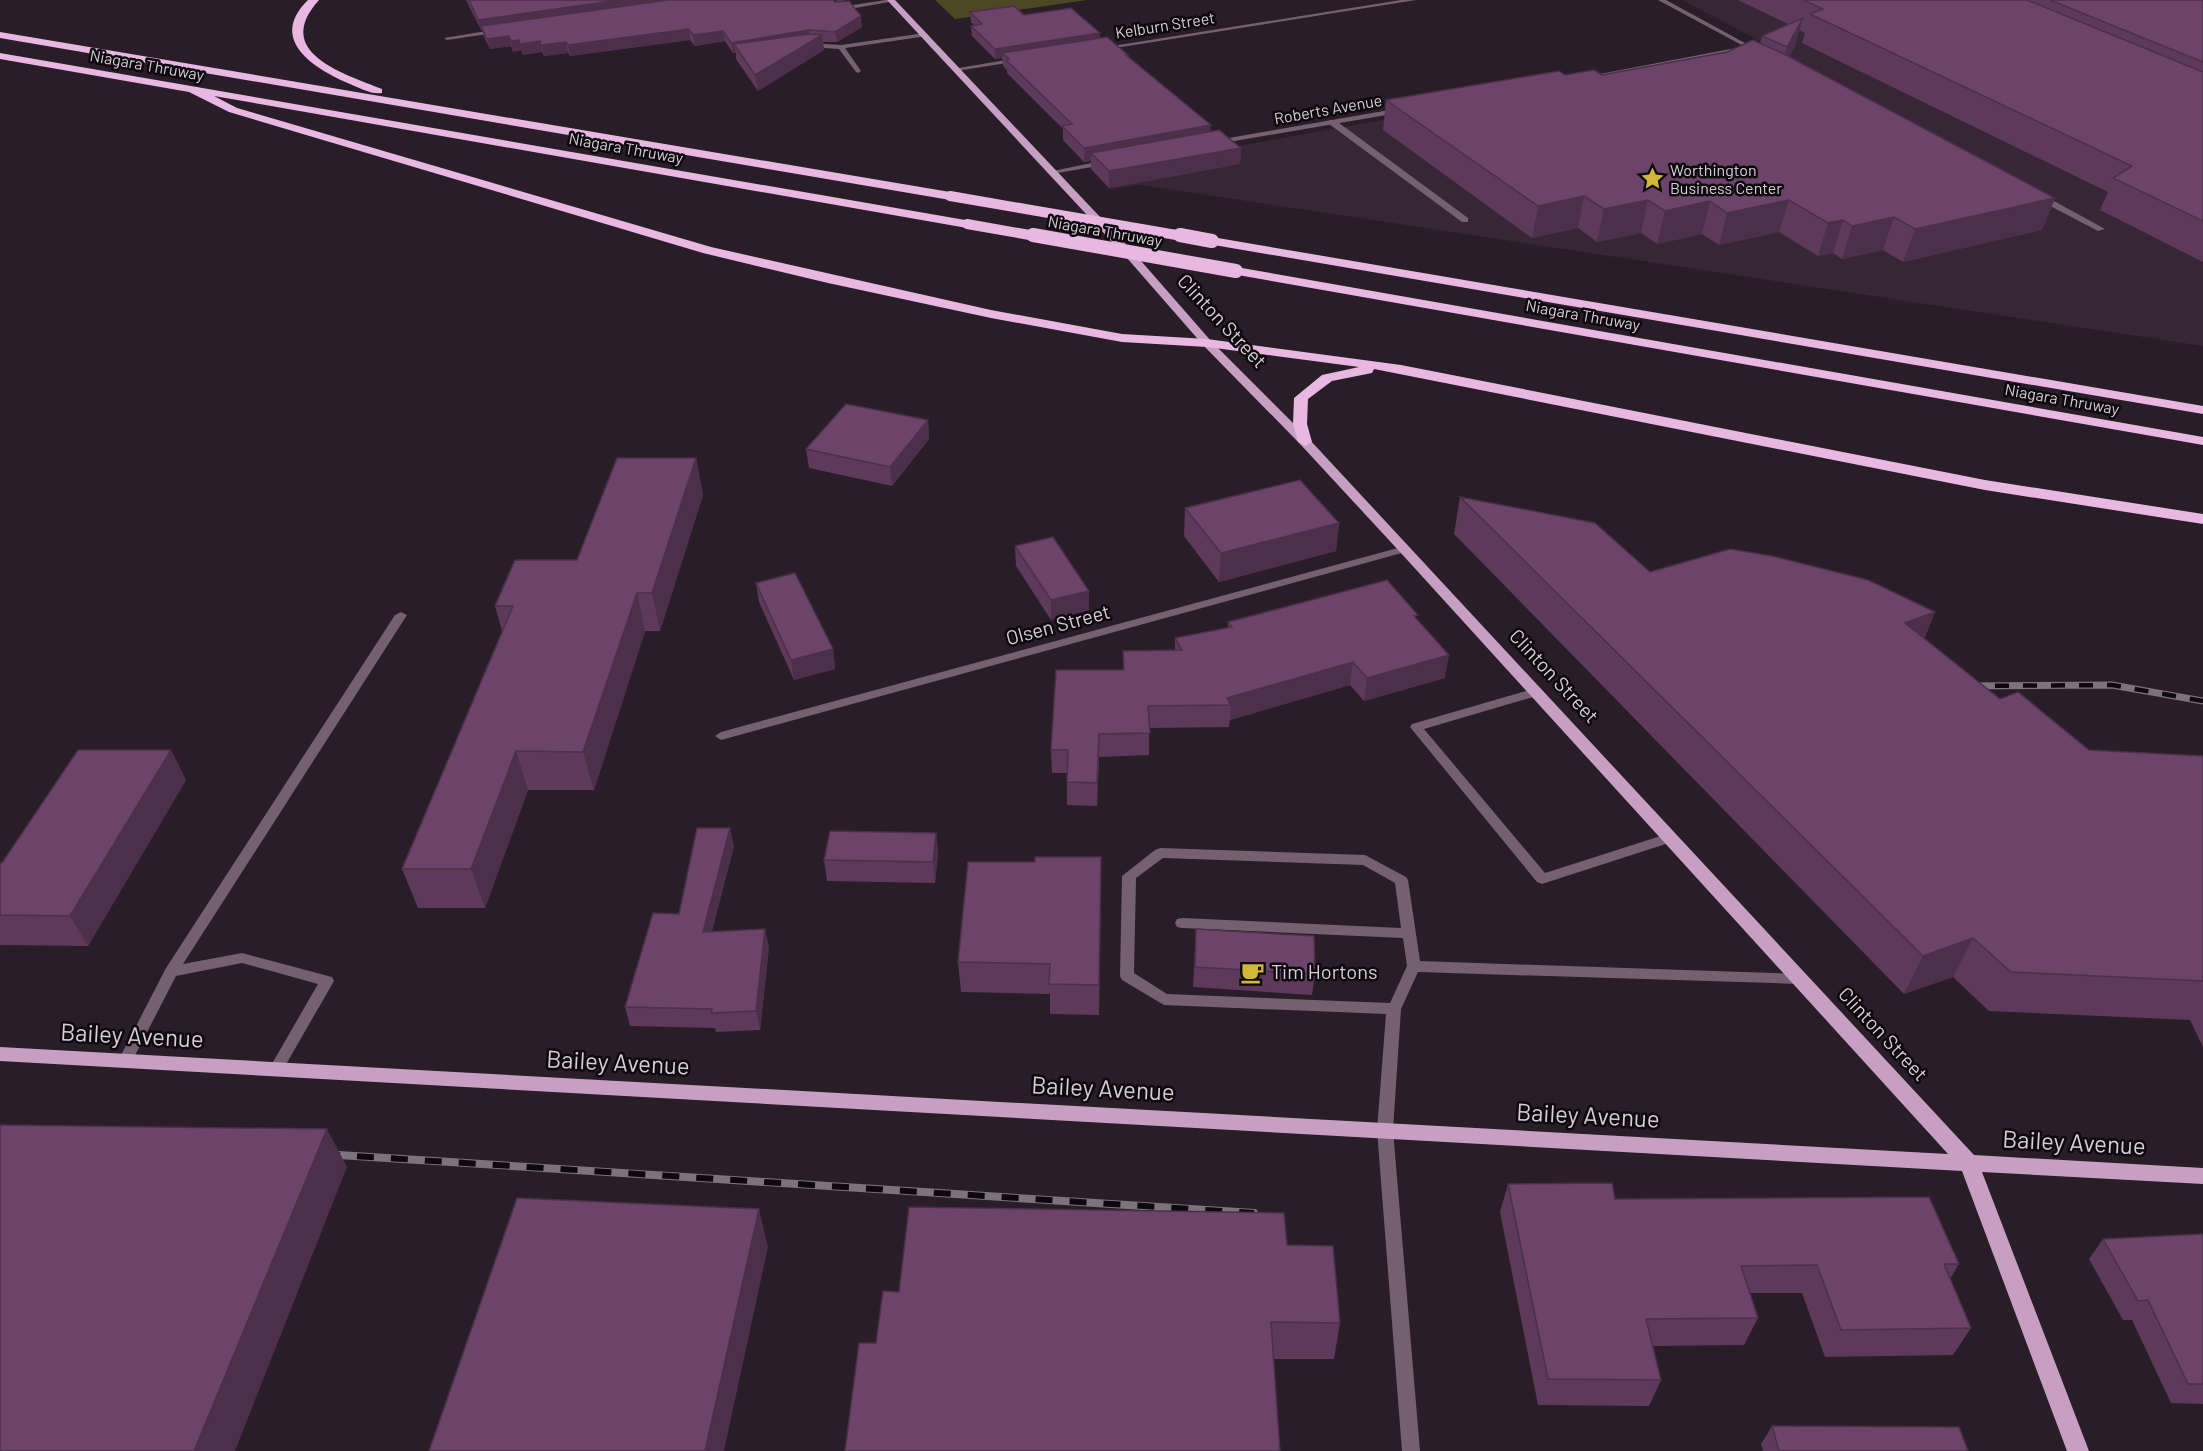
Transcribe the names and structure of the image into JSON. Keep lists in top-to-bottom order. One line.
{"streets":{"highway":["Niagara Thruway"],"main road":["Clinton Street","Bailey Avenue"],"street":["Kelburn Street","Roberts Avenue","Olsen Street"]},"crossings":[["Clinton Street","Olsen Street"],["Clinton Street","Bailey Avenue"]],"places":{"place":["Worthington Business Center"],"cafe":["Tim Hortons"]}}
